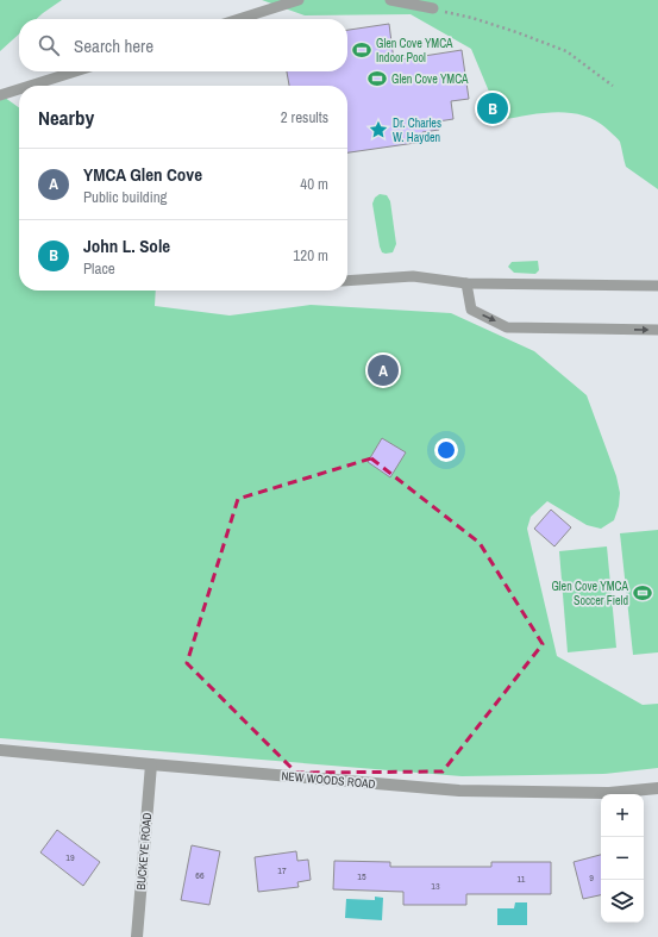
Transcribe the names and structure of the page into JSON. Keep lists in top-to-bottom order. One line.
{"streets":{"street":["NEW WOODS ROAD","BUCKEYE ROAD"]},"crossings":[["NEW WOODS ROAD","BUCKEYE ROAD"]],"places":{"sports":["Glen Cove YMCA Indoor Pool","Glen Cove YMCA","Glen Cove YMCA Soccer Field"],"place":["Dr. Charles W. Hayden"]},"house_numbers":["19","17","66","15","9","11","13"],"page":{"search":"Search here","heading":["Nearby","2 results"],"pins":["B","A"],"list":[{"mark":"A","name":"YMCA Glen Cove","note":"Public building","value":"40 m"},{"mark":"B","name":"John L. Sole","note":"Place","value":"120 m"}],"map_buttons":["+","−"]}}
